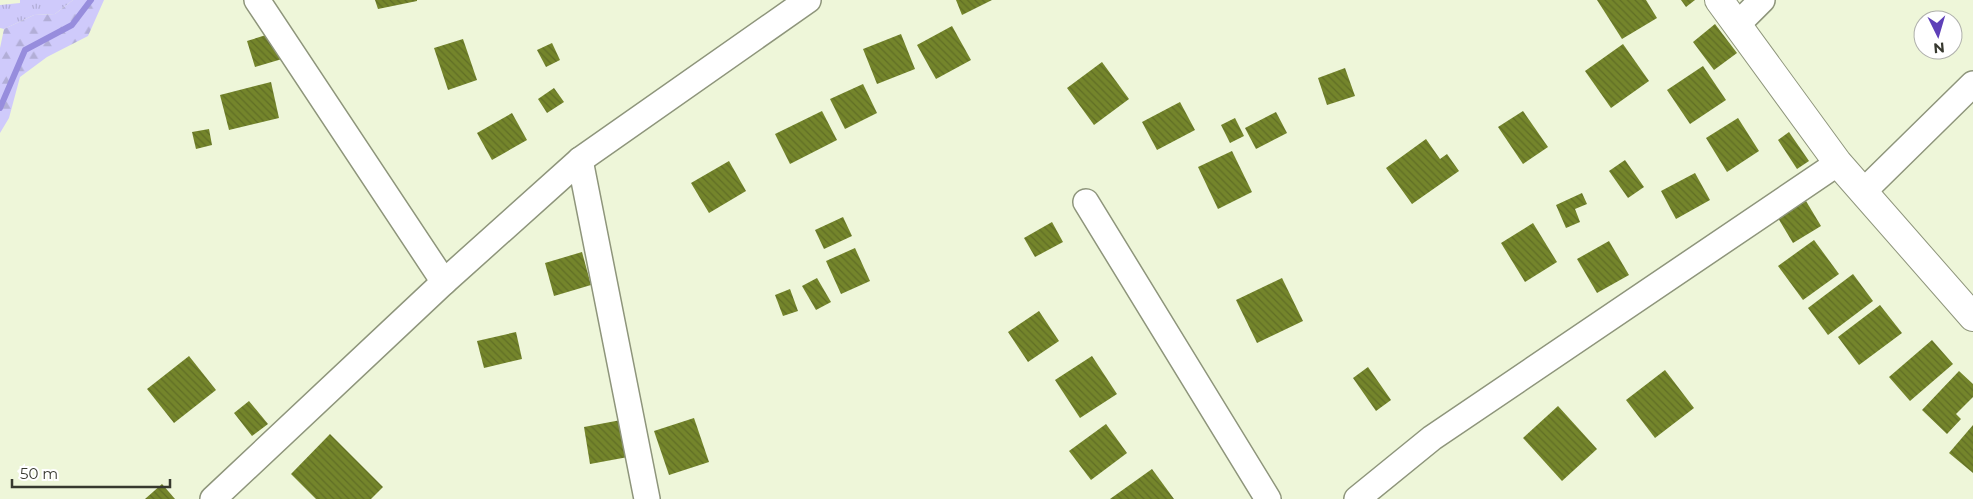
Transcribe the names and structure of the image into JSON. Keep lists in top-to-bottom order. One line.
{"scale_bar":"50 m","north":"bottom"}
